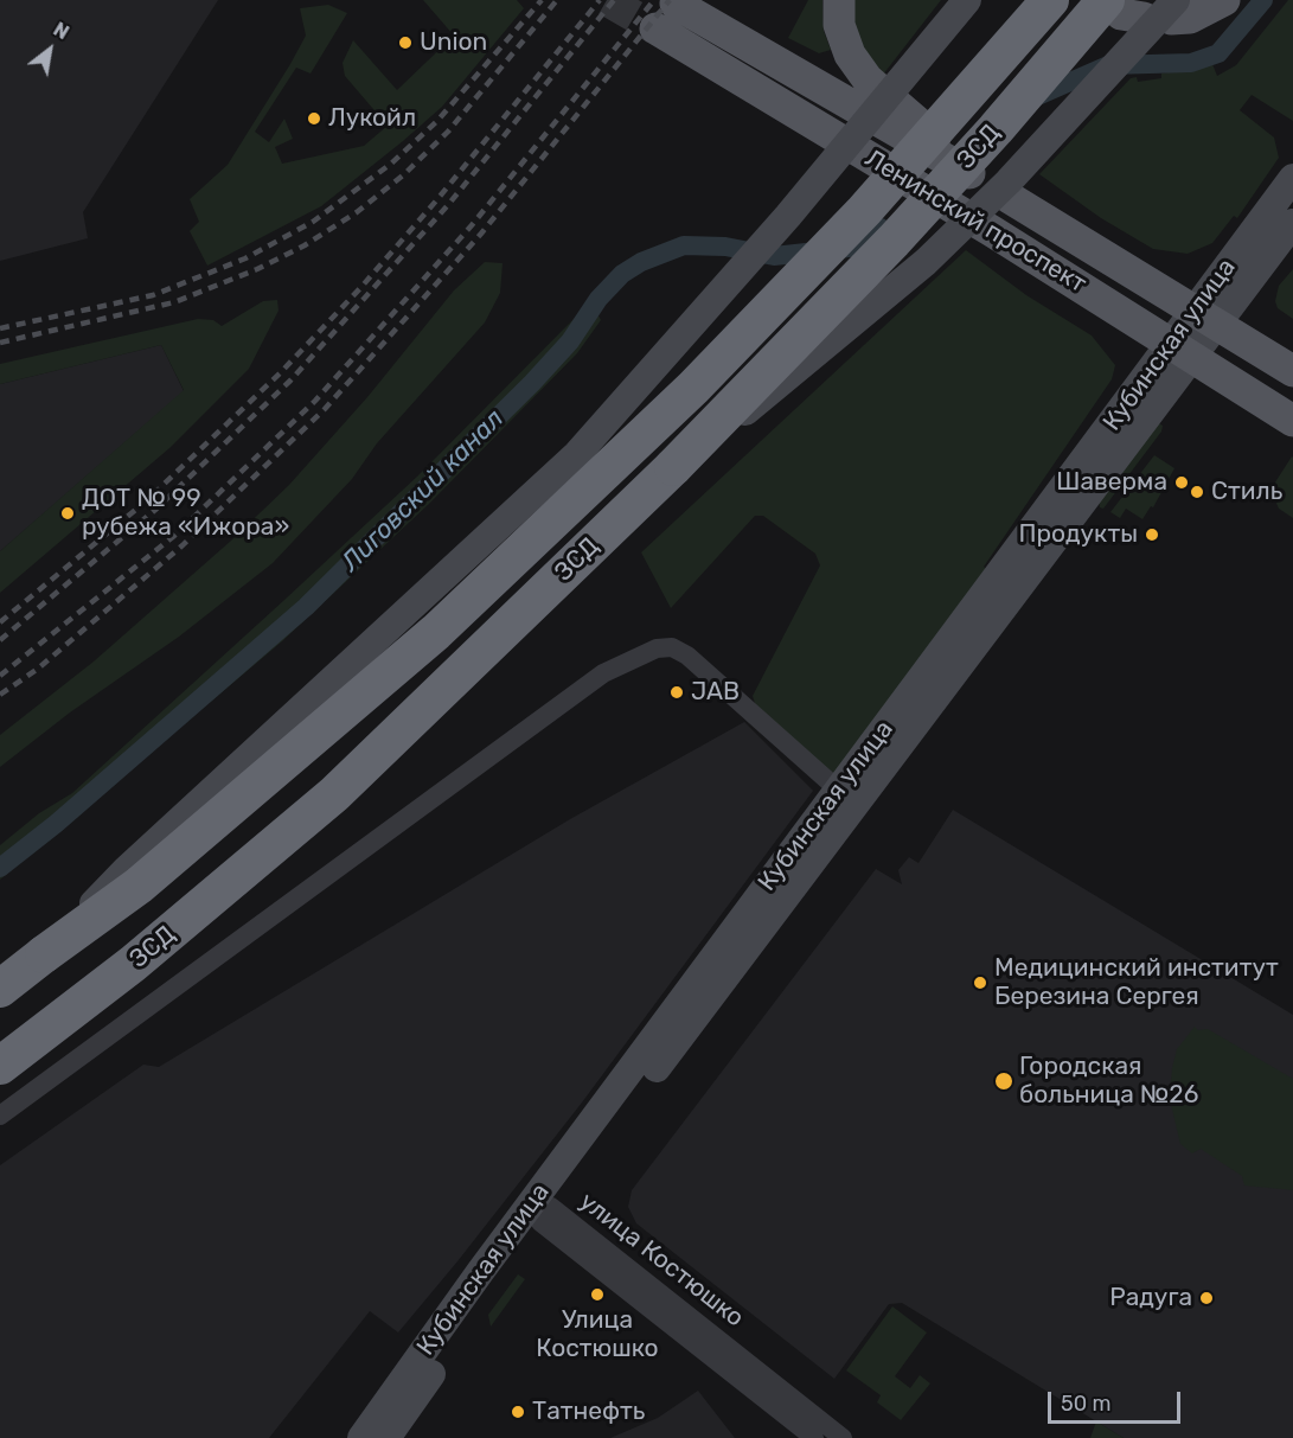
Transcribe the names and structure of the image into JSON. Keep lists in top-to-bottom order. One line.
{"streets":{"highway":["ЗСД"],"main road":["Ленинский проспект","Кубинская улица"],"street":["улица Костюшко"]},"crossings":[["Ленинский проспект","Кубинская улица"],["Кубинская улица","улица Костюшко"]],"water":["Лиговский канал"],"places":["Union","Лукойл","Шаверма","Стиль","ДОТ № 99 рубежа «Ижора»","Продукты","JAB","Медицинский институт Березина Сергея","Городская больница №26","Улица Костюшко","Радуга","Татнефть"],"scale_bar":"50 m","north":"top right"}
